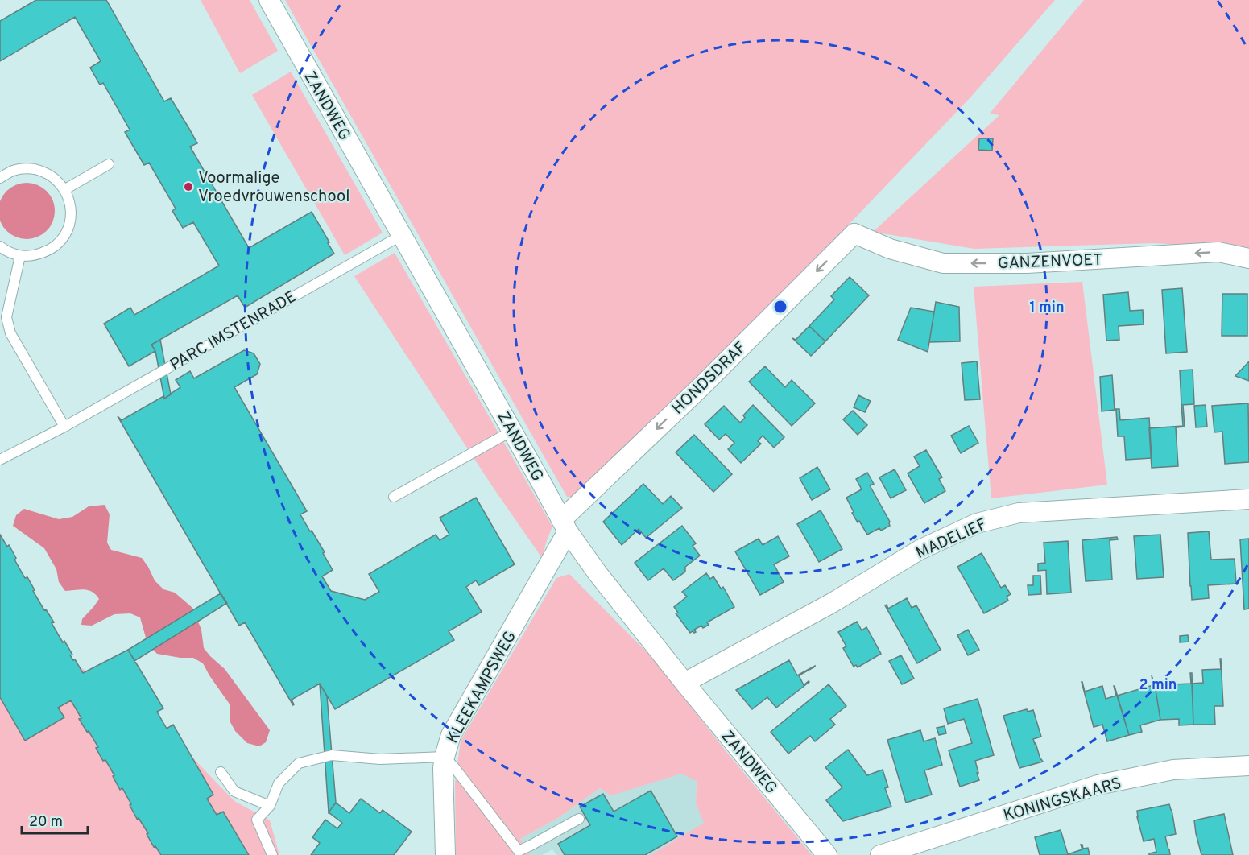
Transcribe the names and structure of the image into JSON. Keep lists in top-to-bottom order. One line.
{"streets":{"street":["ZANDWEG","GANZENVOET","HONDSDRAF","MADELIEF","KLEEKAMPSWEG","KONINGSKAARS"],"lane":["PARC IMSTENRADE"]},"crossings":[["ZANDWEG","PARC IMSTENRADE"],["ZANDWEG","HONDSDRAF"],["ZANDWEG","MADELIEF"],["ZANDWEG","KLEEKAMPSWEG"],["GANZENVOET","HONDSDRAF"],["HONDSDRAF","KLEEKAMPSWEG"]],"one_way":["GANZENVOET","HONDSDRAF"],"places":["Voormalige Vroedvrouwenschool"],"scale_bar":"20 m","rings":["1 min","2 min"]}
